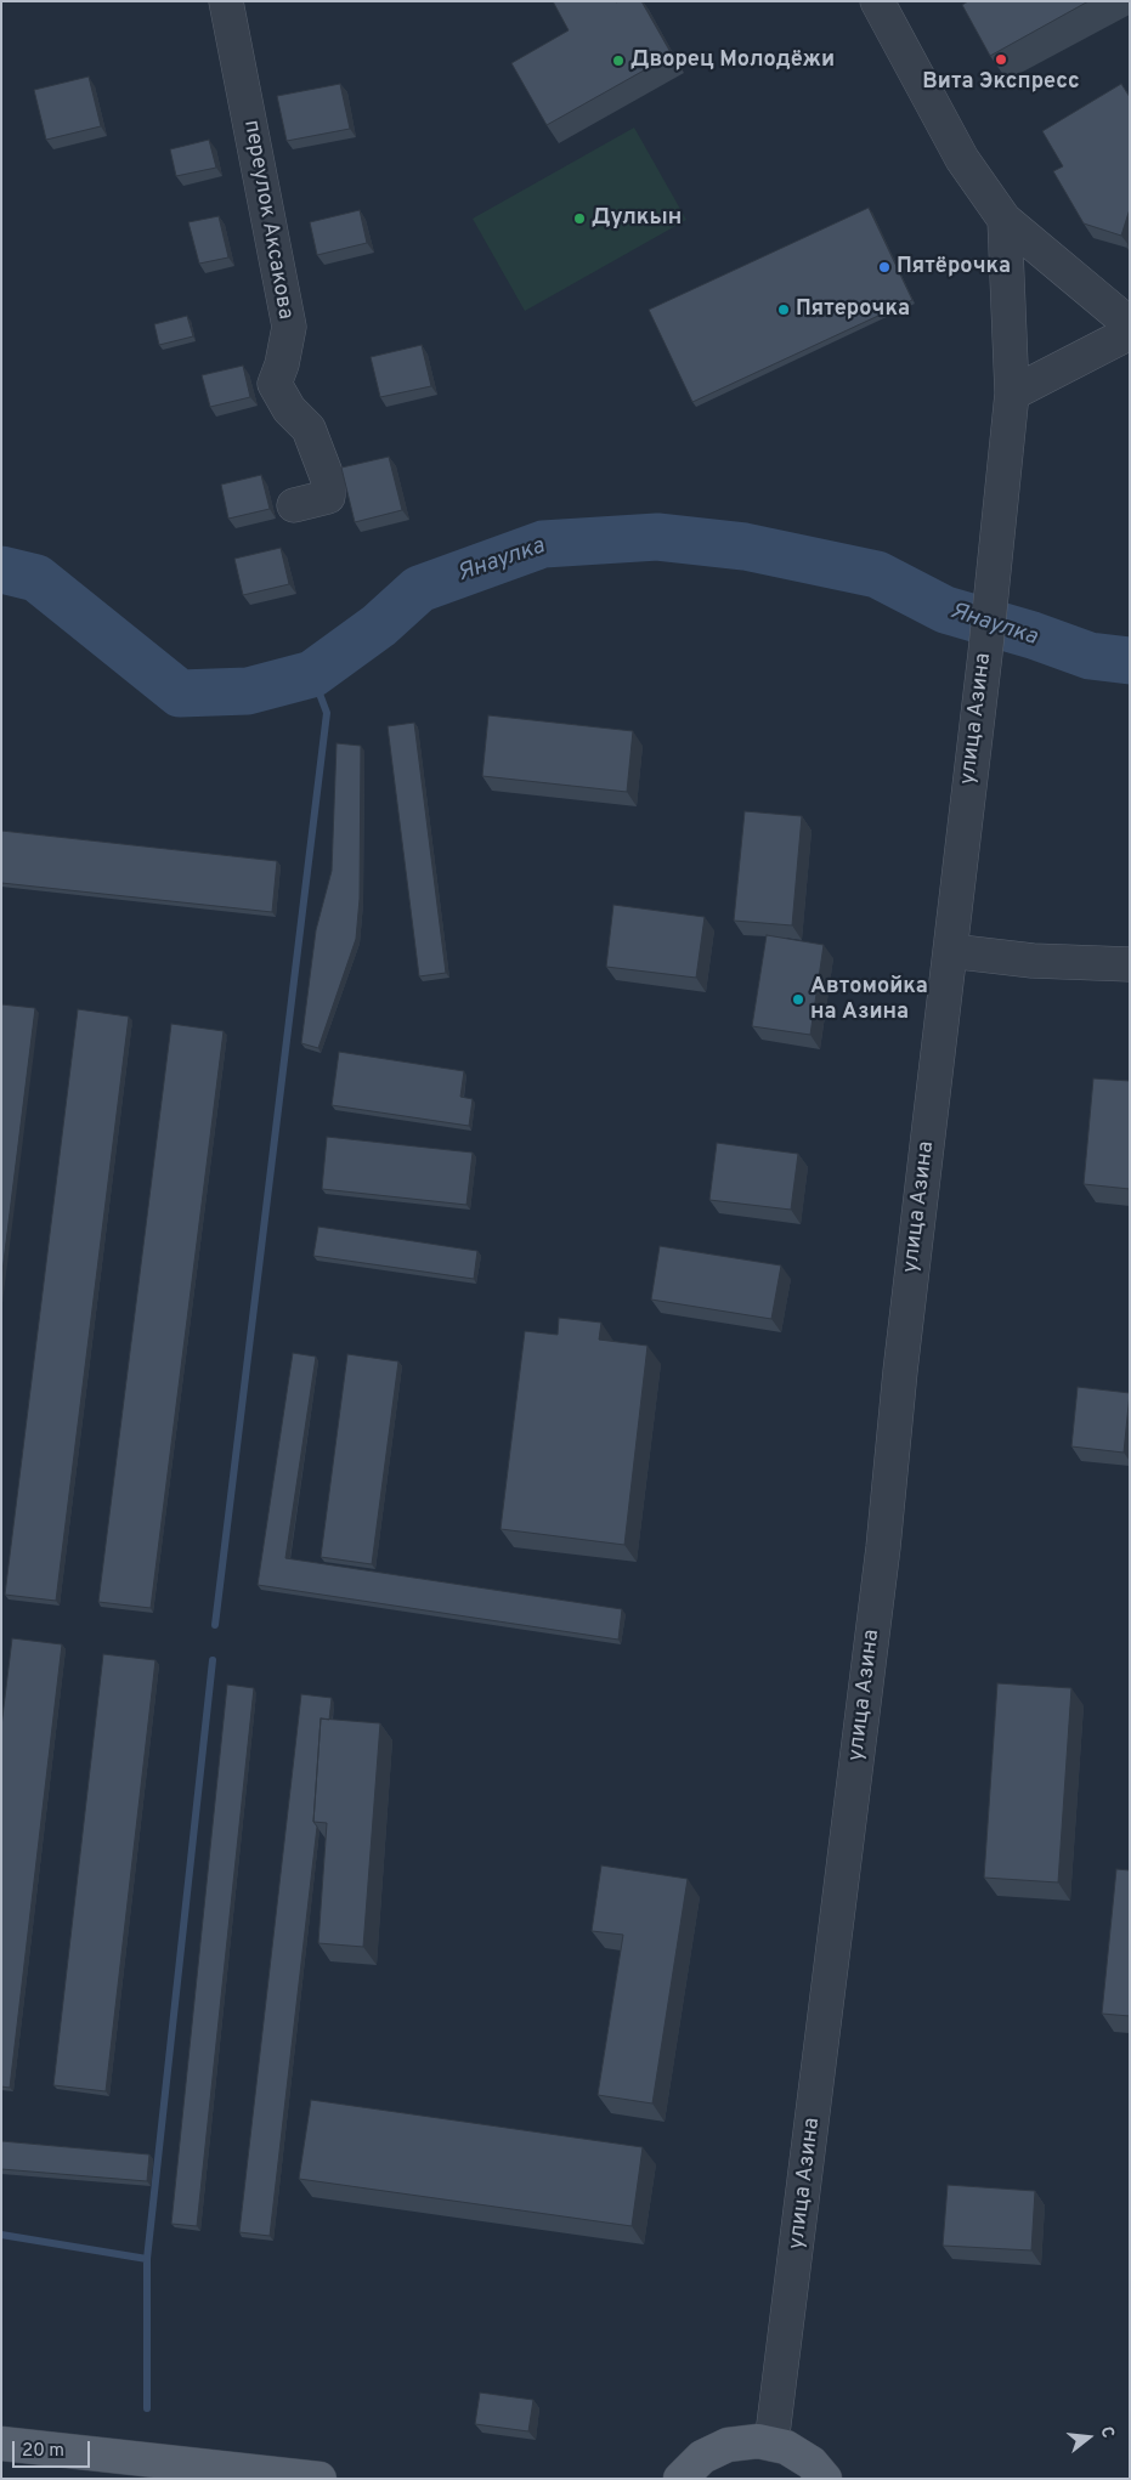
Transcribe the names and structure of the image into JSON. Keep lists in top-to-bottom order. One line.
{"streets":{"street":["переулок Аксакова","улица Азина"]},"water":["Янаулка"],"places":["Вита Экспресс","Дворец Молодёжи","Дулкын","Пятёрочка","Пятерочка","Автомойка на Азина"],"scale_bar":"20 m","north":"right"}
